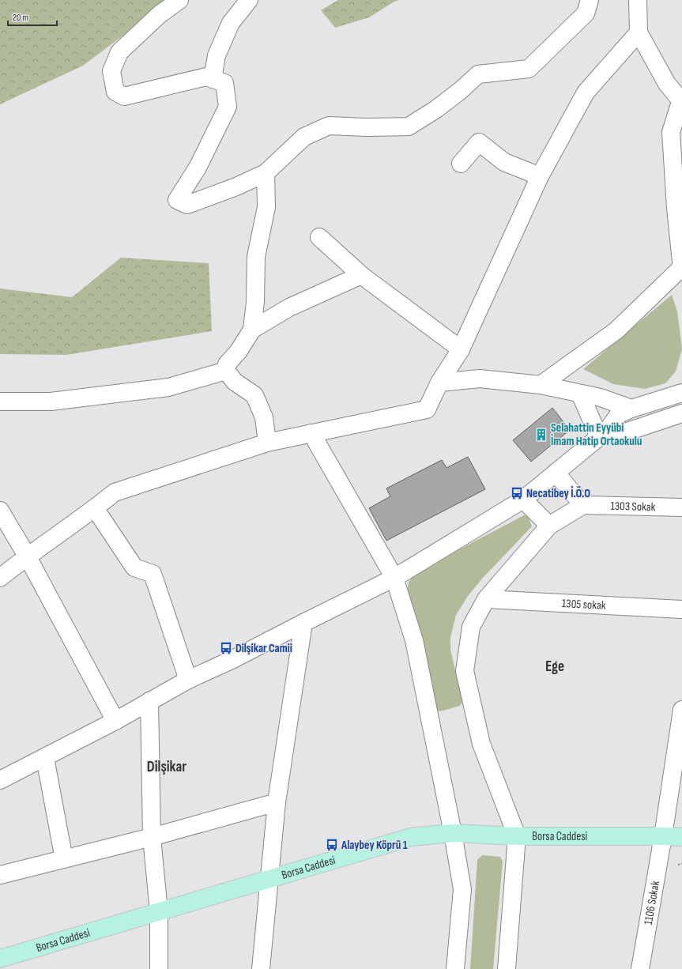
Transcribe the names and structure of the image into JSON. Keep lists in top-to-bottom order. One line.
{"streets":{"main road":["Borsa Caddesi"],"street":["1303 Sokak","1305 sokak","1106 Sokak"]},"crossings":[["Borsa Caddesi","1106 Sokak"]],"districts":["Ege","Dilşikar"],"places":{"building":["Selahattin Eyyübi İmam Hatip Ortaokulu"],"bus stop":["Necatibey İ.Ö.O","Dilşikar Camii","Alaybey Köprü 1"]},"scale_bar":"20 m"}
